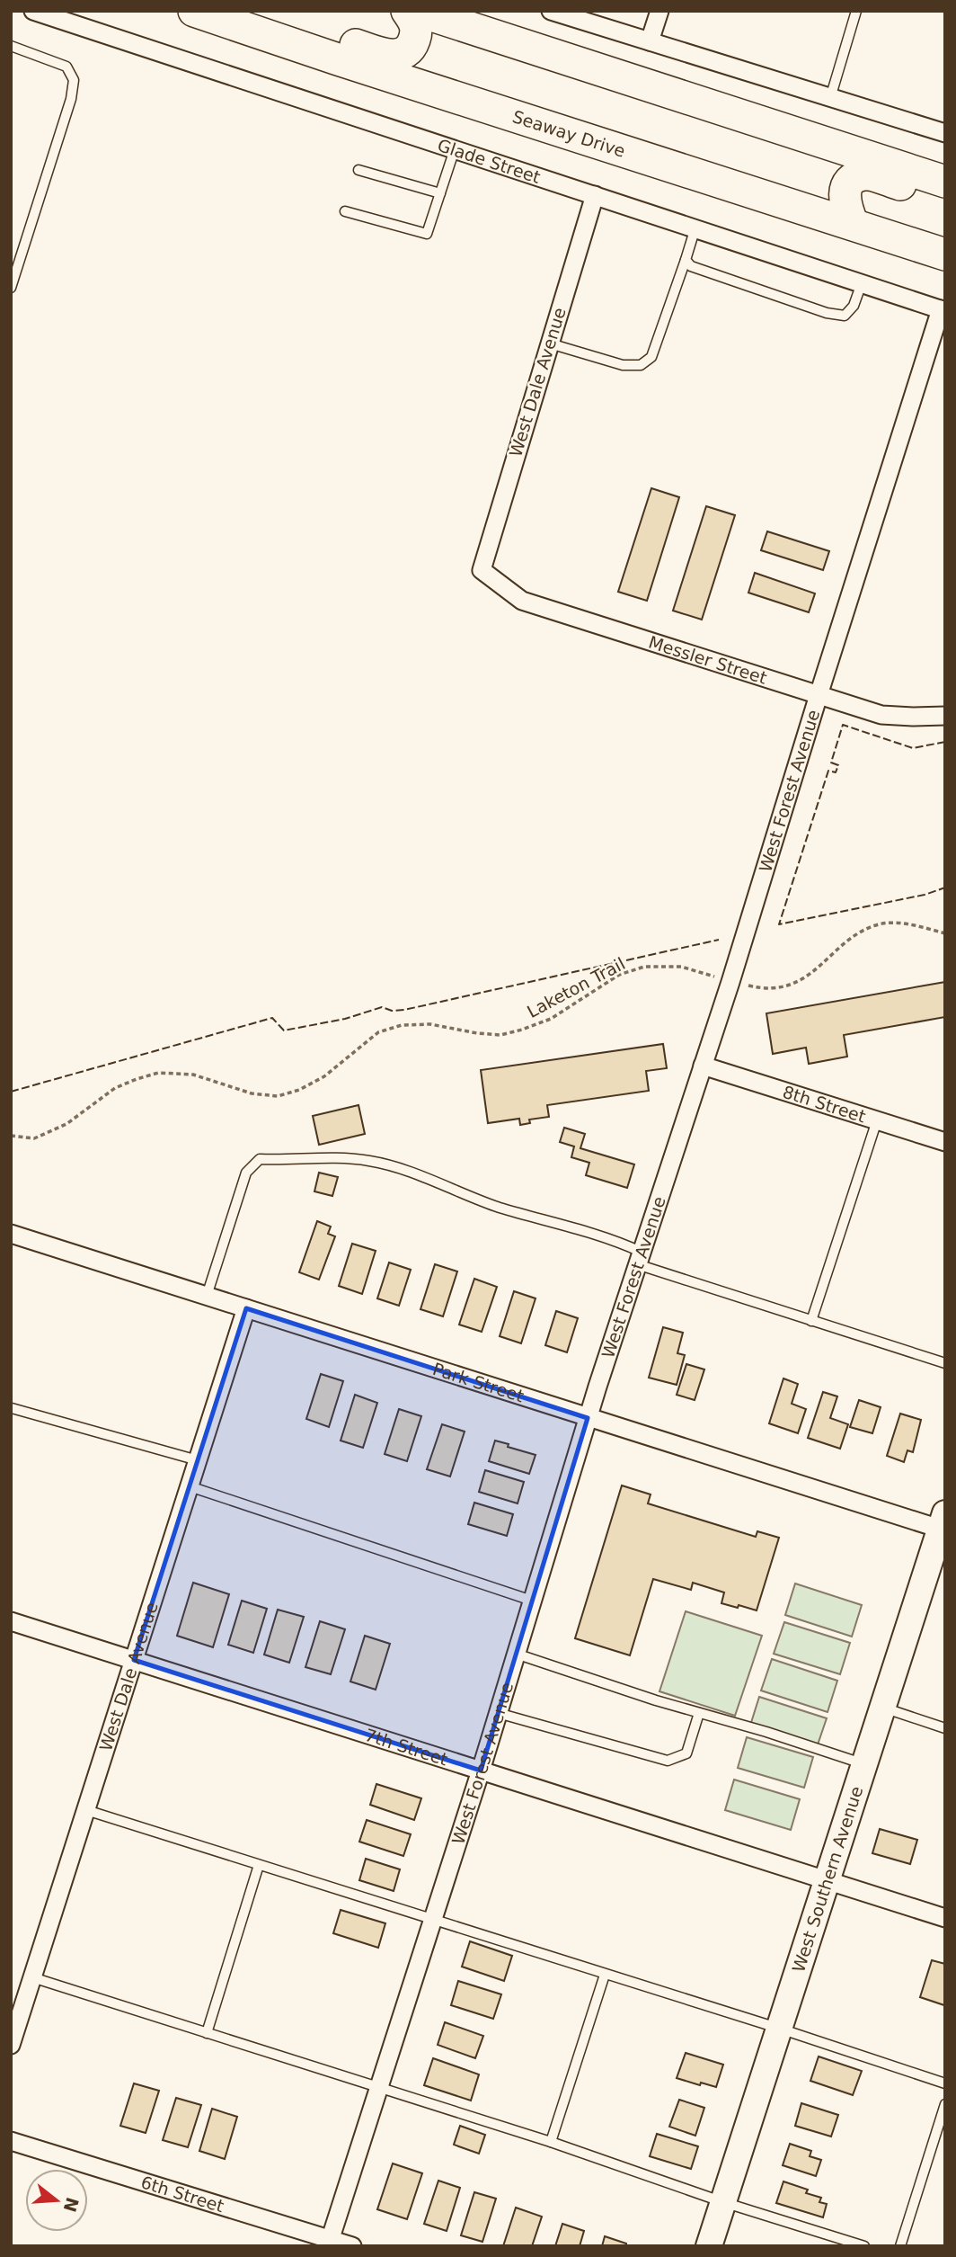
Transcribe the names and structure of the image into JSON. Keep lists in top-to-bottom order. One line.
{"streets":{"highway":["Seaway Drive"],"street":["Glade Street","West Dale Avenue","Messler Street","West Forest Avenue","8th Street","Park Street","7th Street","West Southern Avenue","6th Street"],"path":["Laketon Trail"]},"crossings":[["Glade Street","West Dale Avenue"],["Glade Street","West Forest Avenue"],["West Dale Avenue","Messler Street"],["West Dale Avenue","Park Street"],["West Dale Avenue","7th Street"],["Messler Street","West Forest Avenue"],["West Forest Avenue","Laketon Trail"],["West Forest Avenue","8th Street"],["West Forest Avenue","Park Street"],["West Forest Avenue","7th Street"],["West Forest Avenue","6th Street"],["Park Street","West Southern Avenue"],["7th Street","West Southern Avenue"]],"north":"right"}
